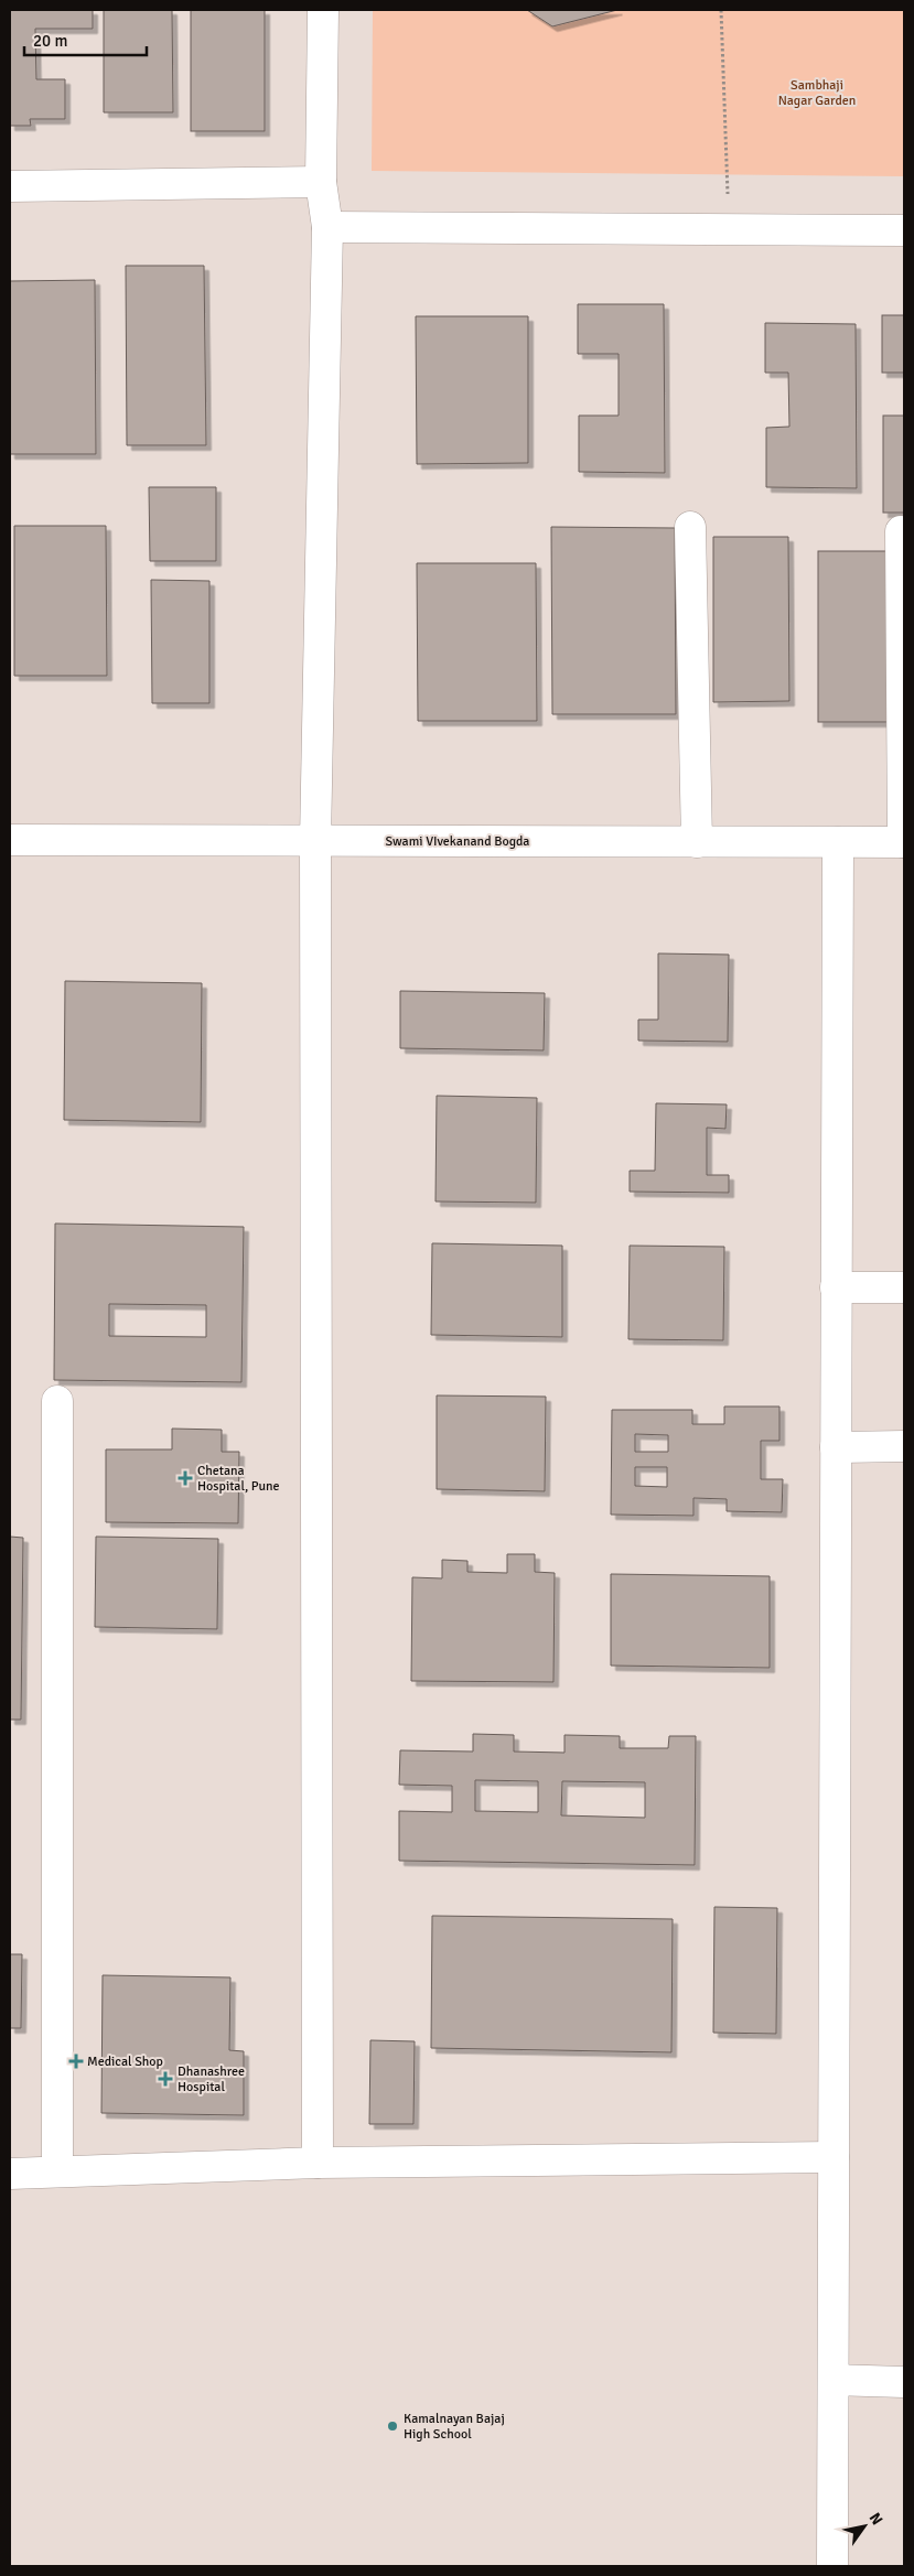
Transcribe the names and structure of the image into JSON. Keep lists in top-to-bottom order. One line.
{"streets":{"street":["Swami VIvekanand Bogda"]},"parks":["Sambhaji Nagar Garden"],"places":{"health":["Chetana Hospital, Pune","Medical Shop","Dhanashree Hospital"],"other":["Kamalnayan Bajaj High School"]},"scale_bar":"20 m","north":"top right"}
